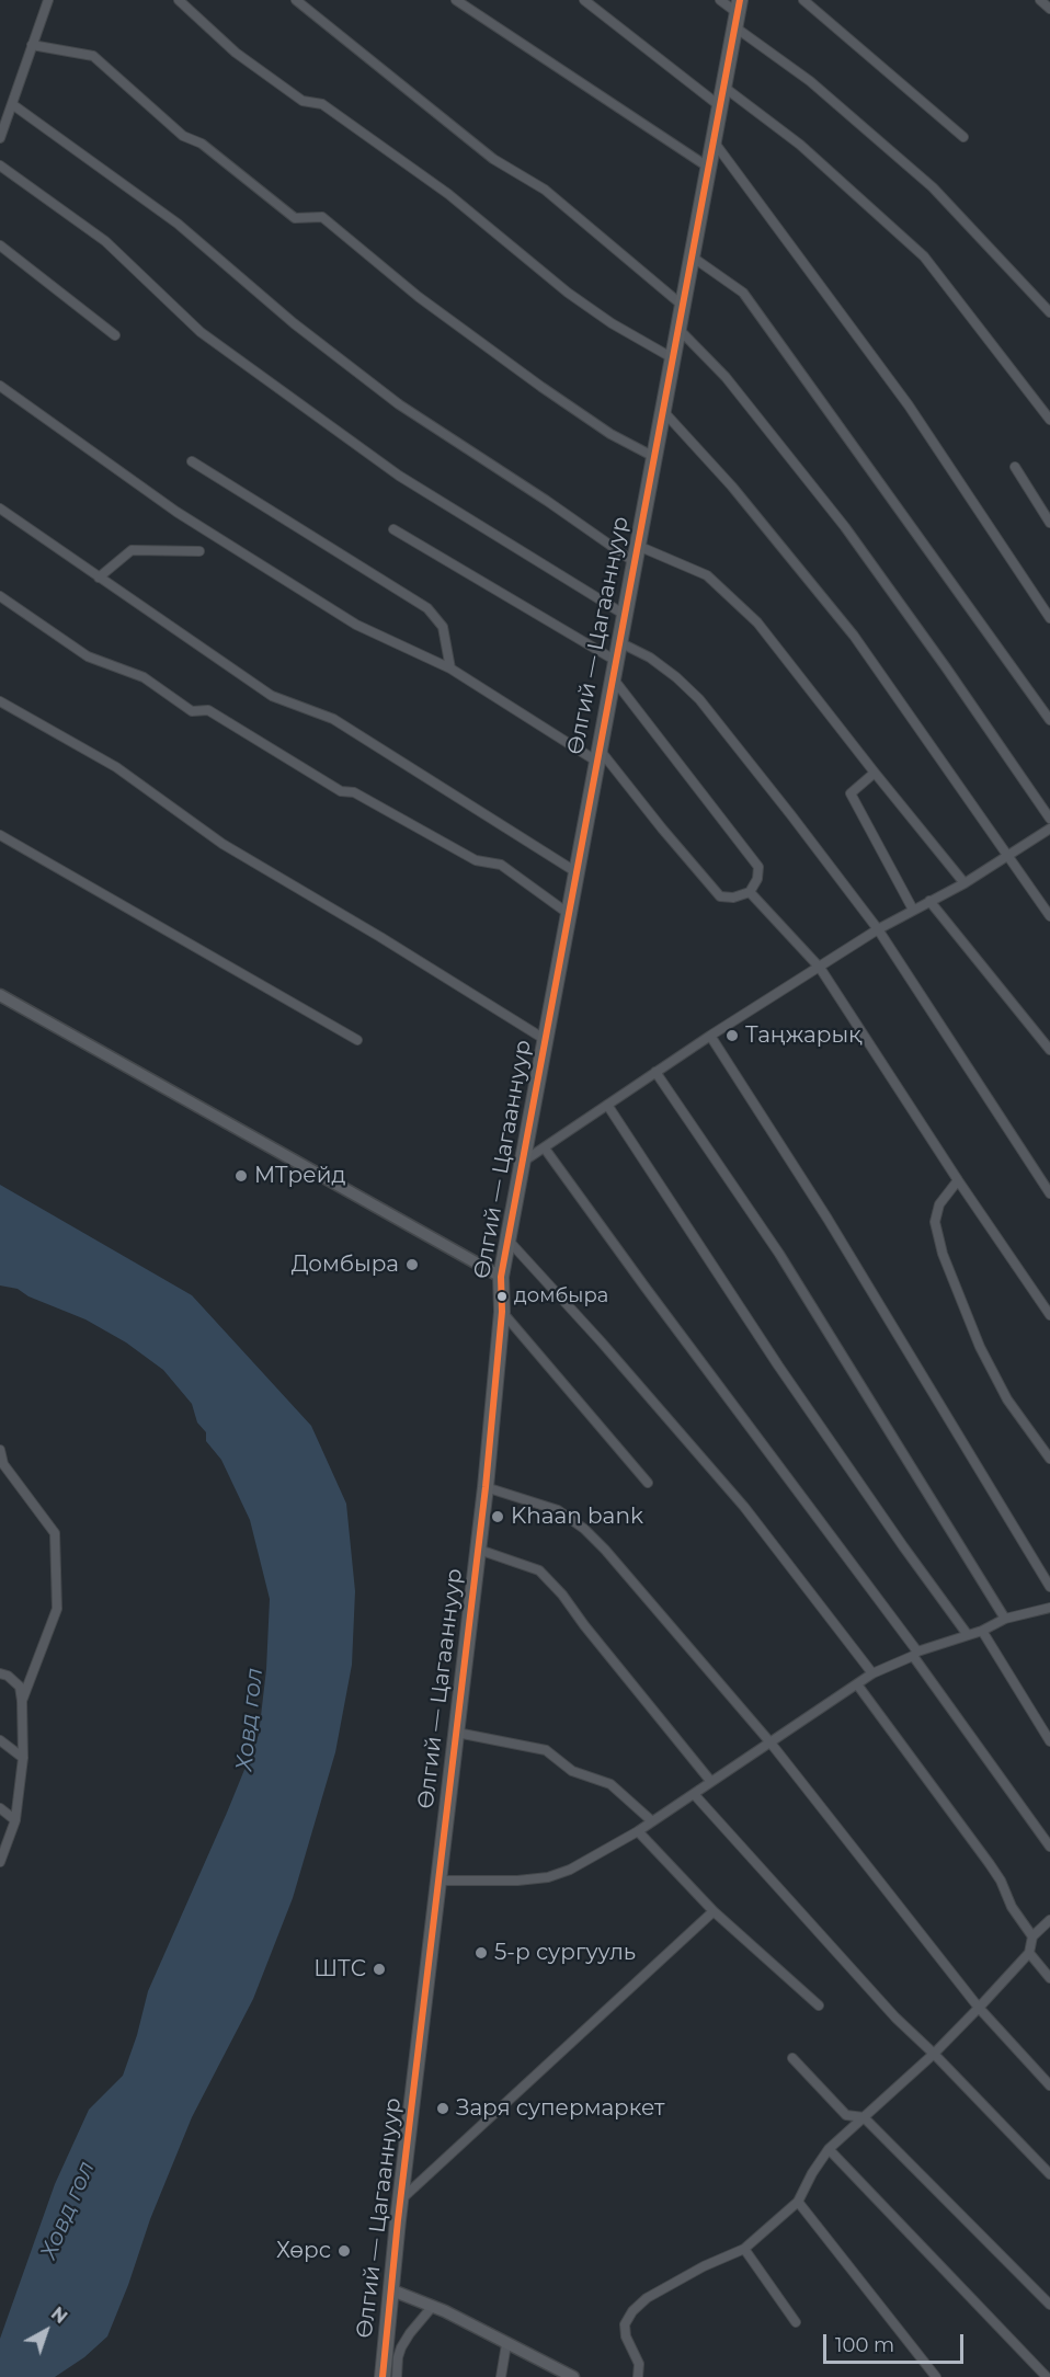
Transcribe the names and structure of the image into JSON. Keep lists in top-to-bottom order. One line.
{"streets":{"highway":["Өлгий — Цагааннуур"]},"water":["Ховд гол"],"places":["Таңжарық","MTрейд","Домбыра","домбыра","Khaan bank","5-р сургууль","ШТС","Заря супермаркет","Хөрс"],"scale_bar":"100 m","north":"top right"}
